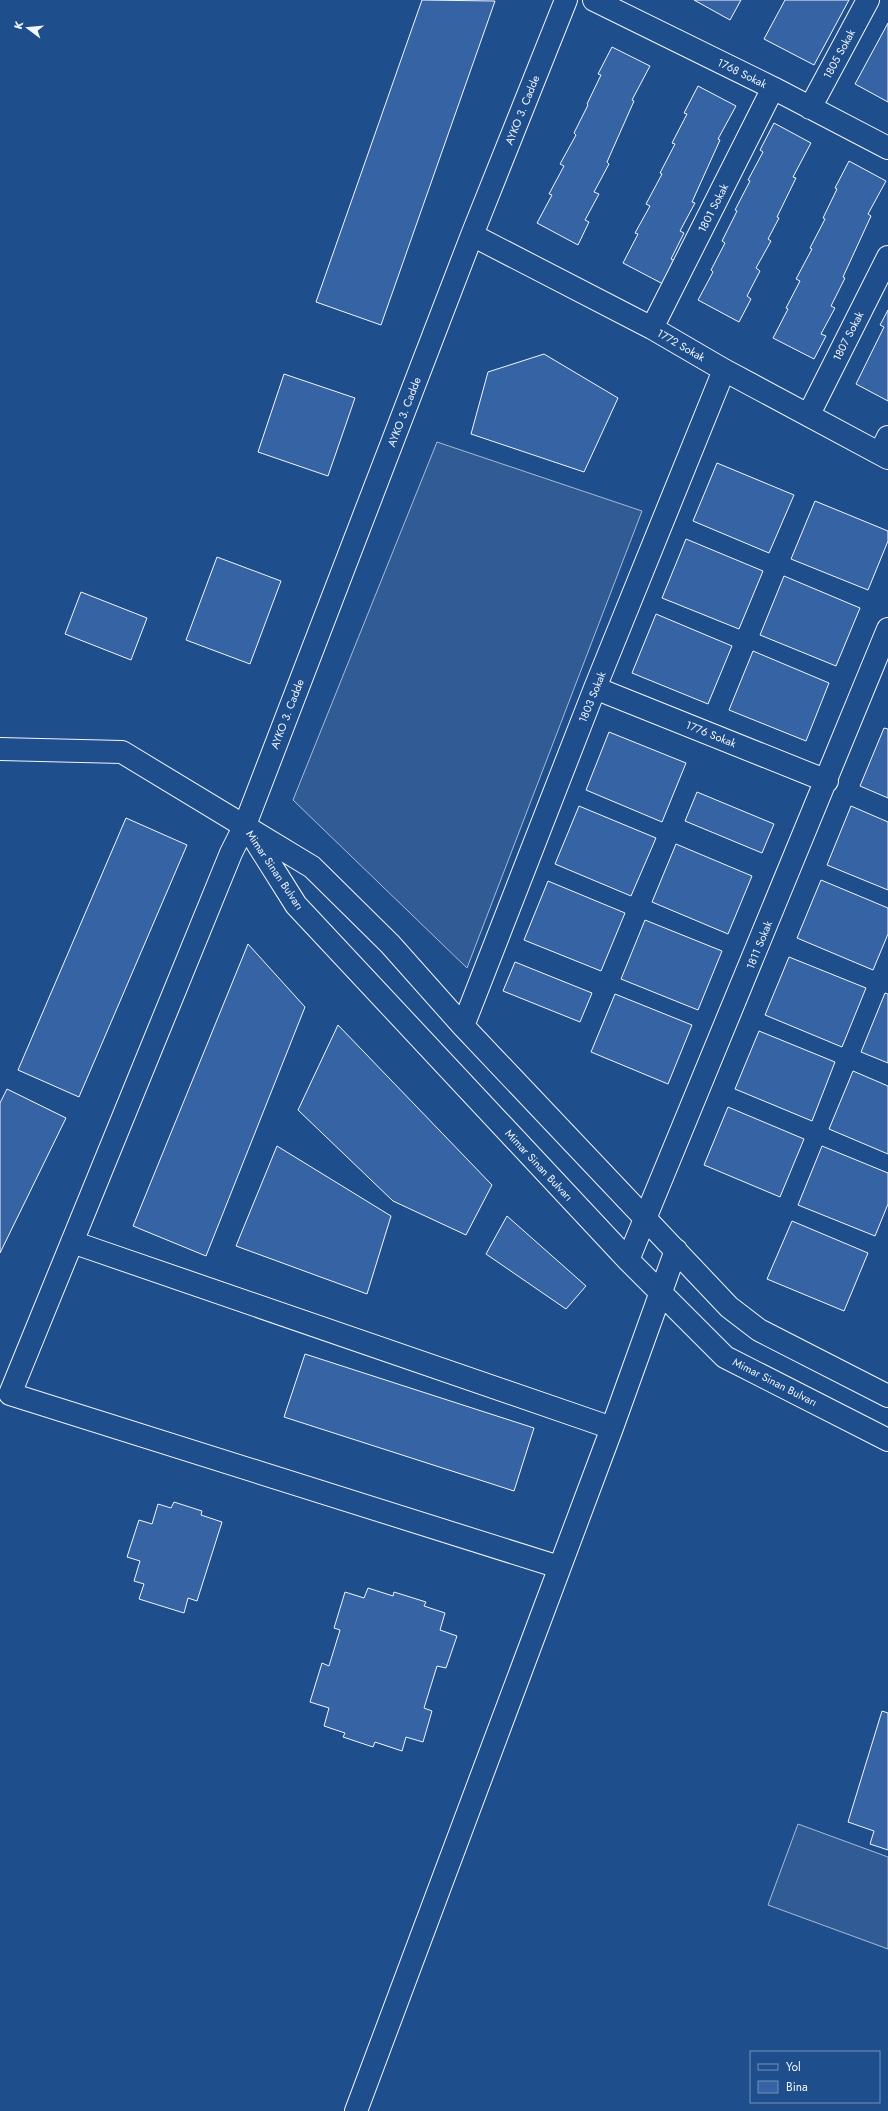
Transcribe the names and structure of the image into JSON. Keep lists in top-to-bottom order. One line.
{"streets":{"street":["1805 Sokak","1768 Sokak","AYKO 3. Cadde","1801 Sokak","1807 Sokak","1772 Sokak","1803 Sokak","1776 Sokak","Mimar Sinan Bulvarı","1811 Sokak"]},"crossings":[["1805 Sokak","1768 Sokak"],["1768 Sokak","1801 Sokak"],["AYKO 3. Cadde","1772 Sokak"],["AYKO 3. Cadde","Mimar Sinan Bulvarı"],["1801 Sokak","1772 Sokak"],["1807 Sokak","1772 Sokak"],["1772 Sokak","1803 Sokak"],["1803 Sokak","1776 Sokak"],["1803 Sokak","Mimar Sinan Bulvarı"],["1776 Sokak","1811 Sokak"],["Mimar Sinan Bulvarı","1811 Sokak"]],"legend":["Yol","Bina"],"north":"left"}
